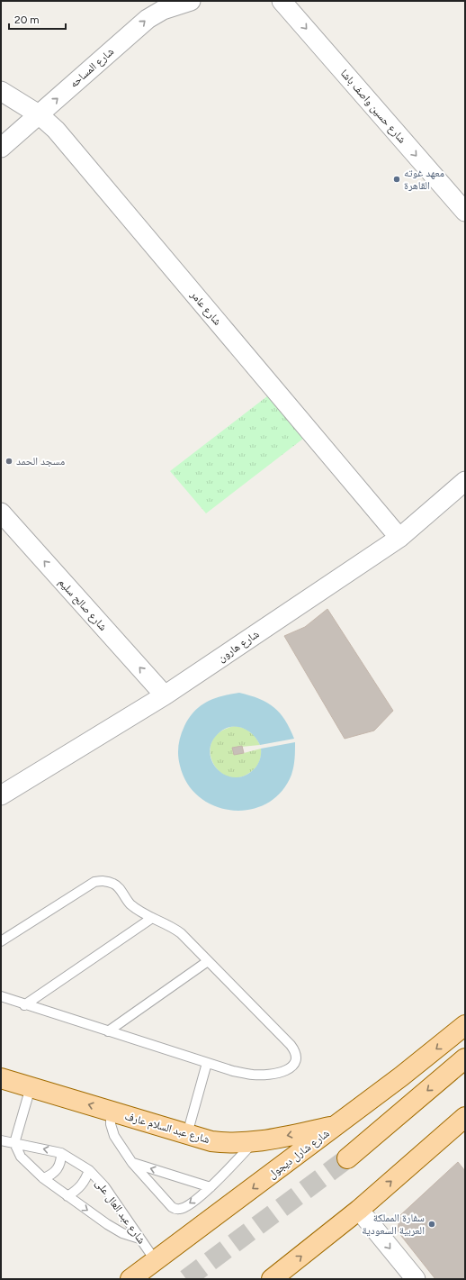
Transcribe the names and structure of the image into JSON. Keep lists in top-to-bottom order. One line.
{"streets":{"main road":["شارع عبد السلام عارف","شارع شارل ديجول"],"street":["شارع المساحه","شارع حسين واصف باشا","شارع عامر","شارع صالح سليم","شارع هارون"],"lane":["شارع عبد العال على"]},"crossings":[["شارع المساحه","شارع عامر"],["شارع عامر","شارع هارون"],["شارع صالح سليم","شارع هارون"],["شارع عبد السلام عارف","شارع شارل ديجول"],["شارع شارل ديجول","شارع عبد العال على"]],"one_way":["شارع المساحه","شارع حسين واصف باشا","شارع صالح سليم","شارع عبد السلام عارف"],"places":["معهد غوته القاهرة","مسجد الحمد","سفارة المملكة العربية السعودية"],"scale_bar":"20 m"}
